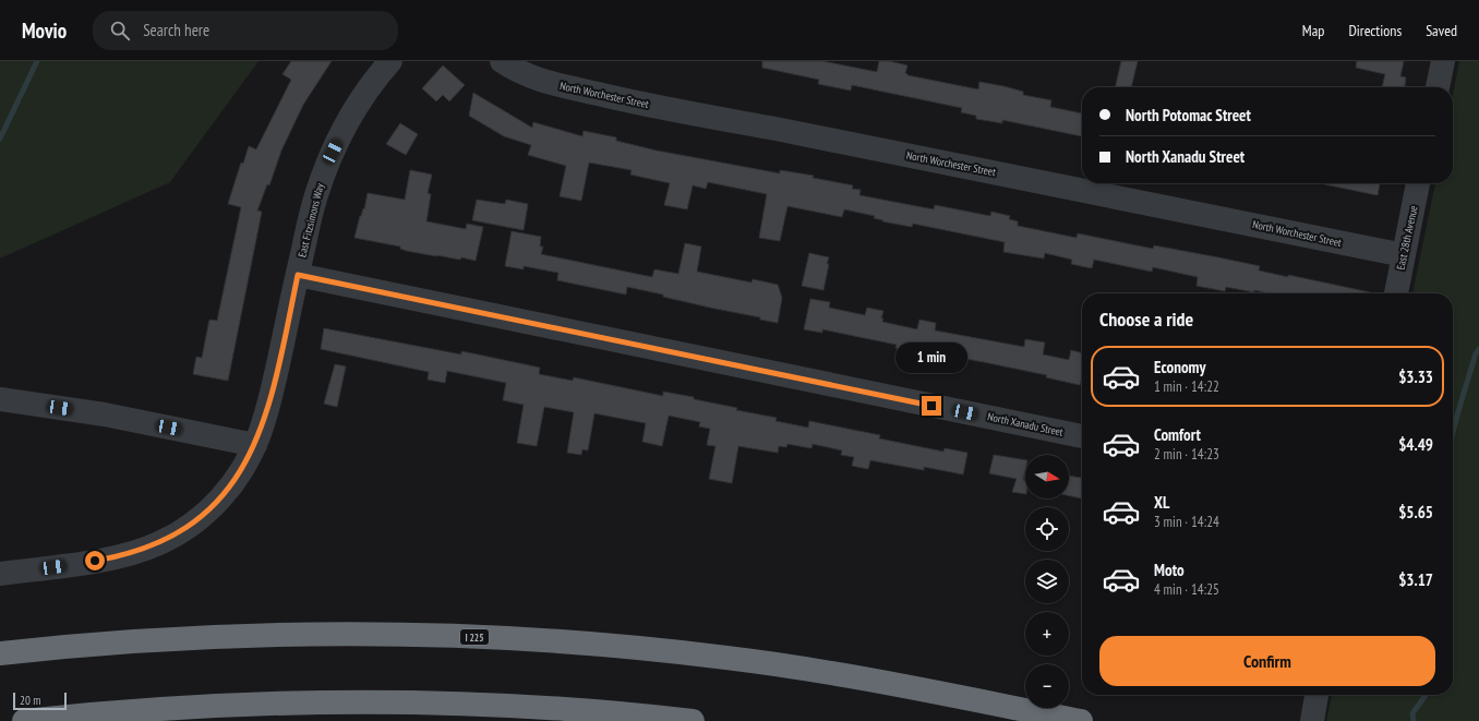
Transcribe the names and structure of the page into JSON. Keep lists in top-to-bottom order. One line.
{"streets":{"highway":["I 225"],"street":["North Worchester Street","East Fitzsimons Way","East 28th Avenue","North Xanadu Street"]},"crossings":[["North Worchester Street","East 28th Avenue"],["East Fitzsimons Way","North Xanadu Street"]],"scale_bar":"20 m","north":"right","page":{"header":"Movio","search":"Search here","nav":["Map","Directions","Saved"],"banner":["North Potomac Street","North Xanadu Street"],"heading":"Choose a ride","bubble":"1 min","list":[{"name":"Economy","note":"1 min · 14:22","value":"$3.33"},{"name":"Comfort","note":"2 min · 14:23","value":"$4.49"},{"name":"XL","note":"3 min · 14:24","value":"$5.65"},{"name":"Moto","note":"4 min · 14:25","value":"$3.17"}],"map_buttons":["+","−"],"buttons":"Confirm","scale":"20 m"}}
